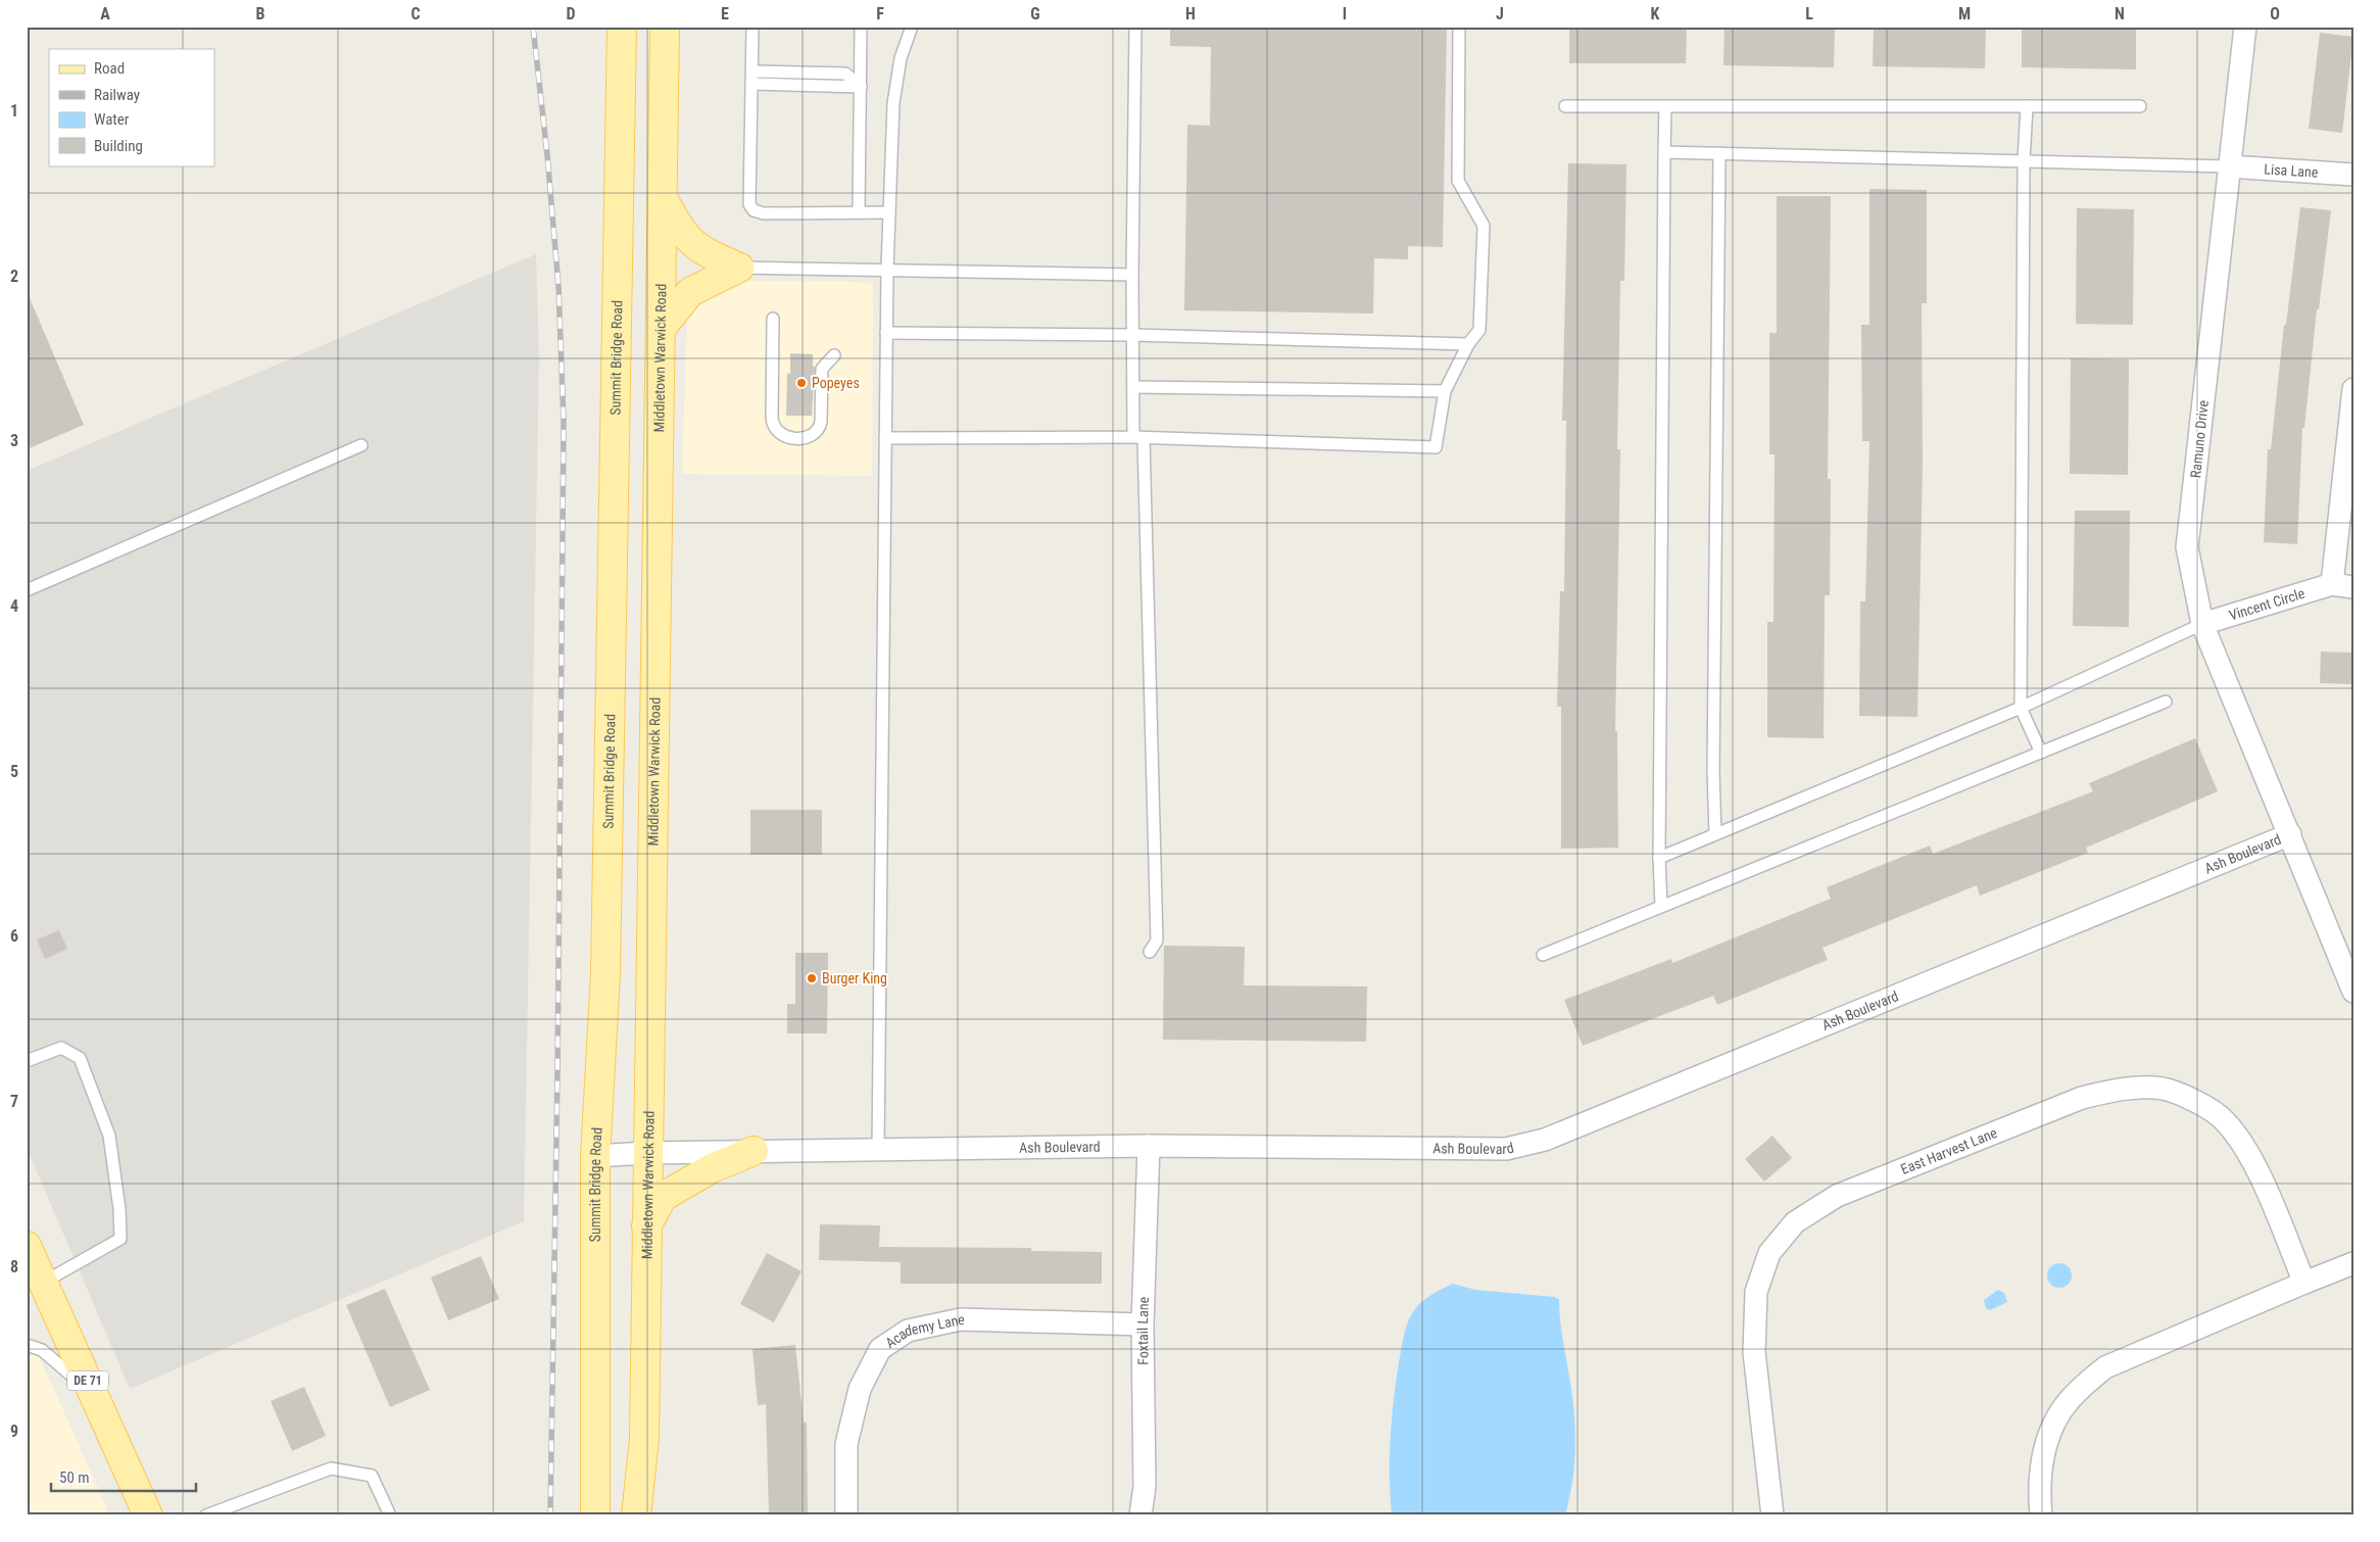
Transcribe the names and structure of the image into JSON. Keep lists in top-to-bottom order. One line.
{"streets":{"main road":["Summit Bridge Road","Middletown Warwick Road","DE 71"],"street":["Lisa Lane","Ramuno Drive","Vincent Circle","Ash Boulevard","East Harvest Lane","Foxtail Lane","Academy Lane"]},"crossings":[["Lisa Lane","Ramuno Drive"],["Summit Bridge Road","Ash Boulevard"],["Middletown Warwick Road","Ash Boulevard"],["Ramuno Drive","Vincent Circle"],["Ramuno Drive","Ash Boulevard"],["Ash Boulevard","Foxtail Lane"],["Foxtail Lane","Academy Lane"]],"places":["Popeyes","Burger King"],"legend":["Road","Railway","Water","Building"],"scale_bar":"50 m","grid":{"columns":["A","B","C","D","E","F","G","H","I","J","K","L","M","N","O"],"rows":["1","2","3","4","5","6","7","8","9"]}}
